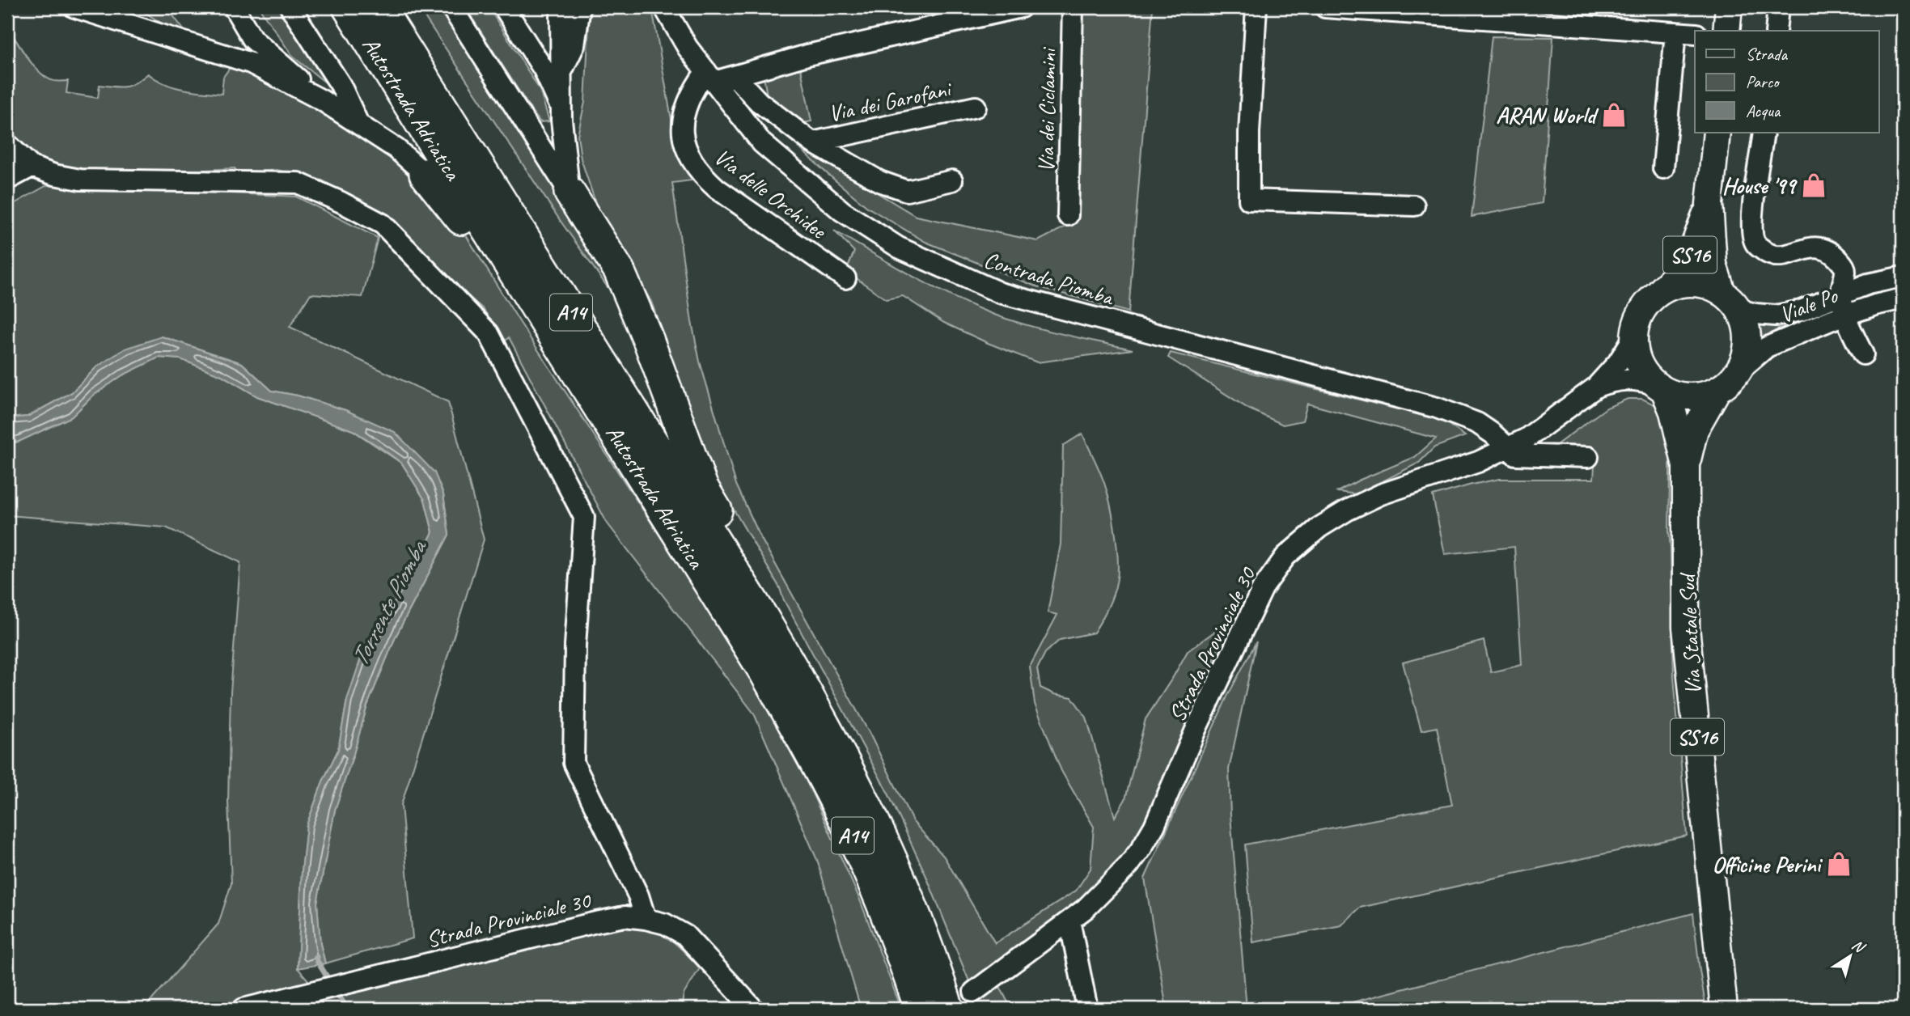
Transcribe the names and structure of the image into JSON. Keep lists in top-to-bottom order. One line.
{"streets":{"highway":["Autostrada Adriatica","A14"],"main road":["SS16","Via Statale Sud"],"street":["Via dei Garofani","Via dei Ciclamini","Via delle Orchidee","Contrada Piomba","Viale Po","Strada Provinciale 30"]},"crossings":[["Via delle Orchidee","Contrada Piomba"],["SS16","Viale Po"],["SS16","Via Statale Sud"],["SS16","Strada Provinciale 30"],["Contrada Piomba","Strada Provinciale 30"],["Viale Po","Strada Provinciale 30"]],"water":["Torrente Piomba"],"places":{"shop":["ARAN World","House '99","Officine Perini"]},"legend":["Strada","Parco","Acqua"],"north":"top right"}
